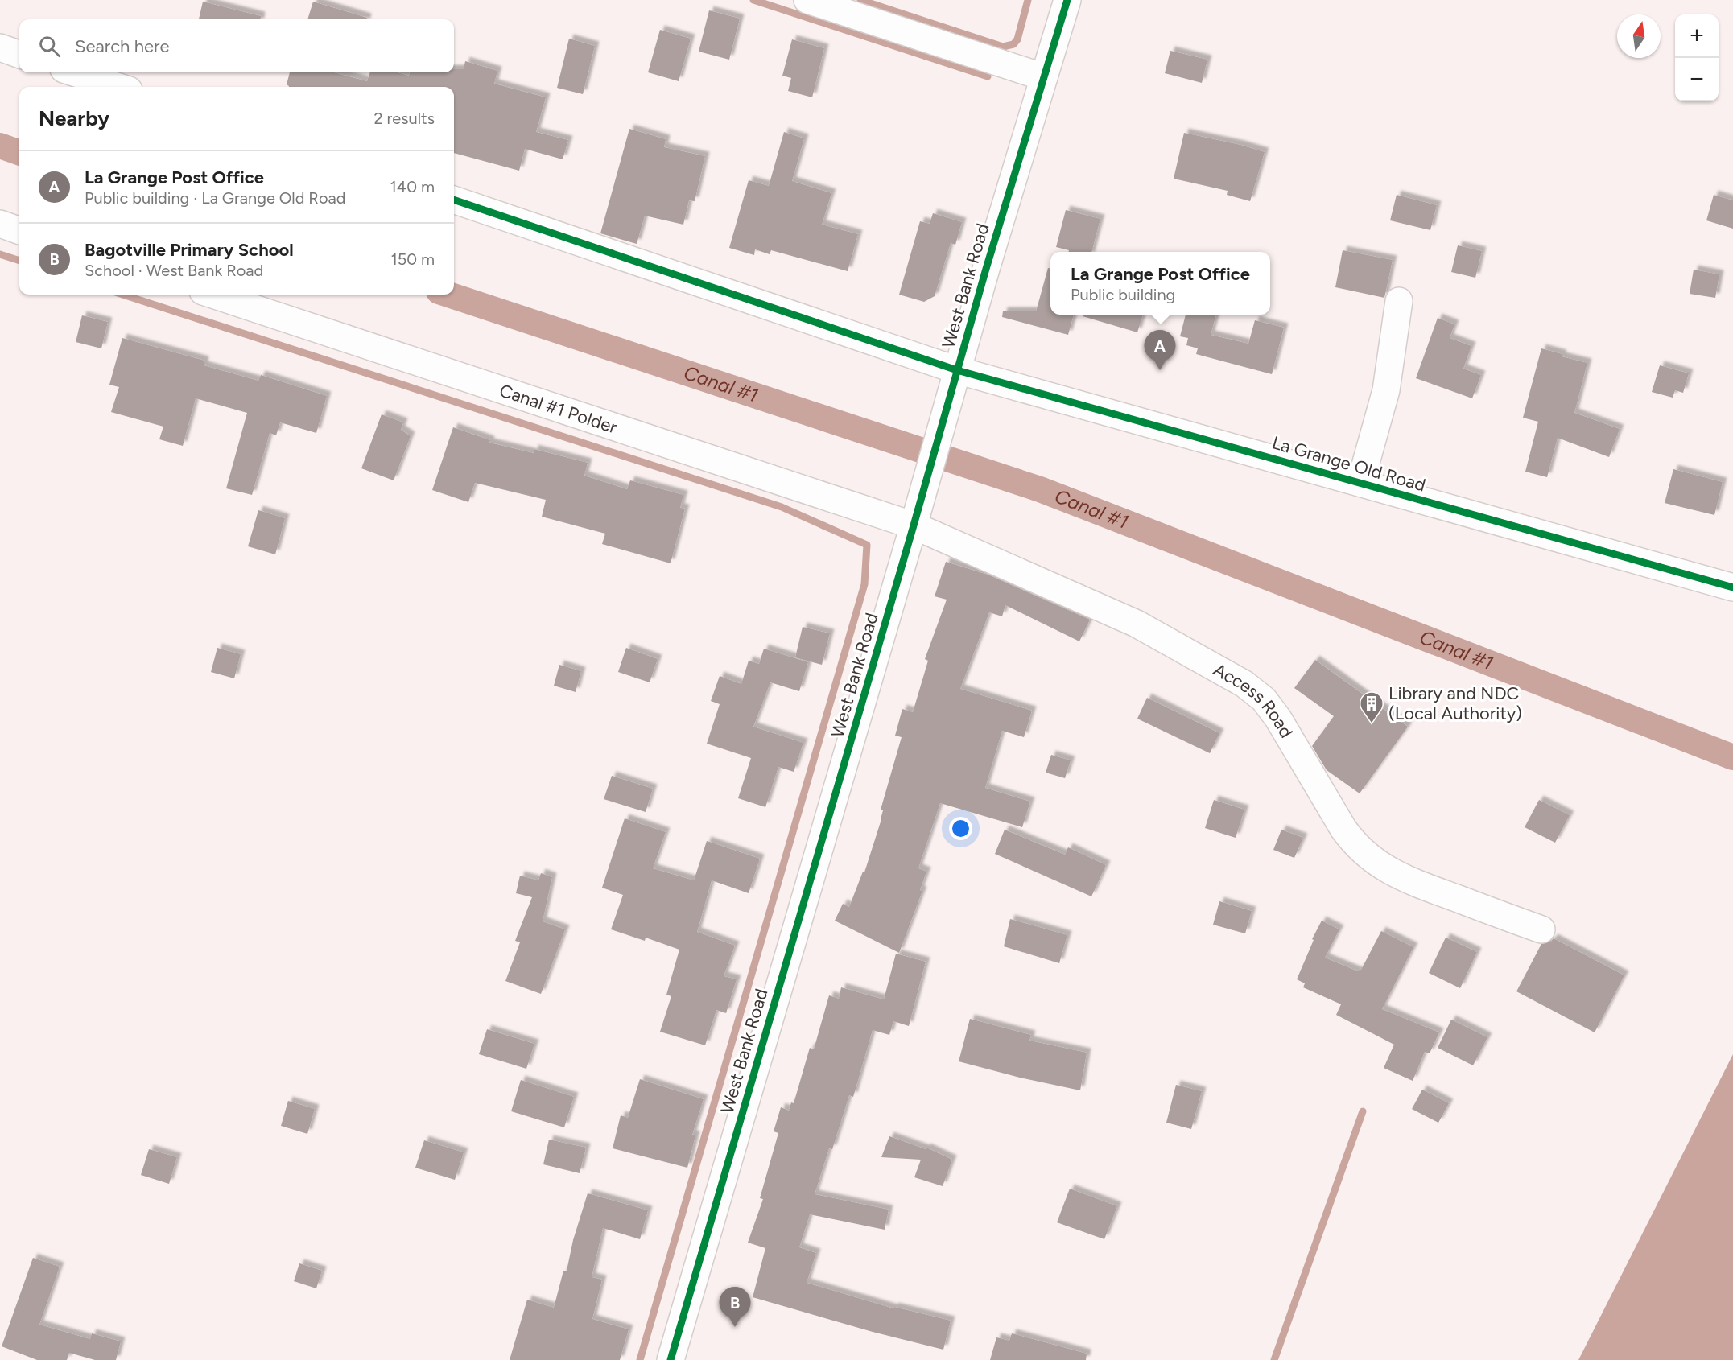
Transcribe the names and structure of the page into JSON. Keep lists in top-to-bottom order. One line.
{"streets":{"street":["West Bank Road","Canal #1 Polder","La Grange Old Road","Access Road"]},"crossings":[["West Bank Road","Canal #1 Polder"],["West Bank Road","La Grange Old Road"],["West Bank Road","Access Road"],["Canal #1 Polder","Access Road"]],"water":["Canal #1"],"places":{"building":["Library and NDC (Local Authority)"]},"north":"top","page":{"map_buttons":["+","−"],"search":"Search here","heading":["Nearby","2 results"],"list":[{"mark":"A","name":"La Grange Post Office","note":"Public building · La Grange Old Road","value":"140 m"},{"mark":"B","name":"Bagotville Primary School","note":"School · West Bank Road","value":"150 m"}],"popup":["La Grange Post Office","Public building"],"pins":["A","B"]}}
